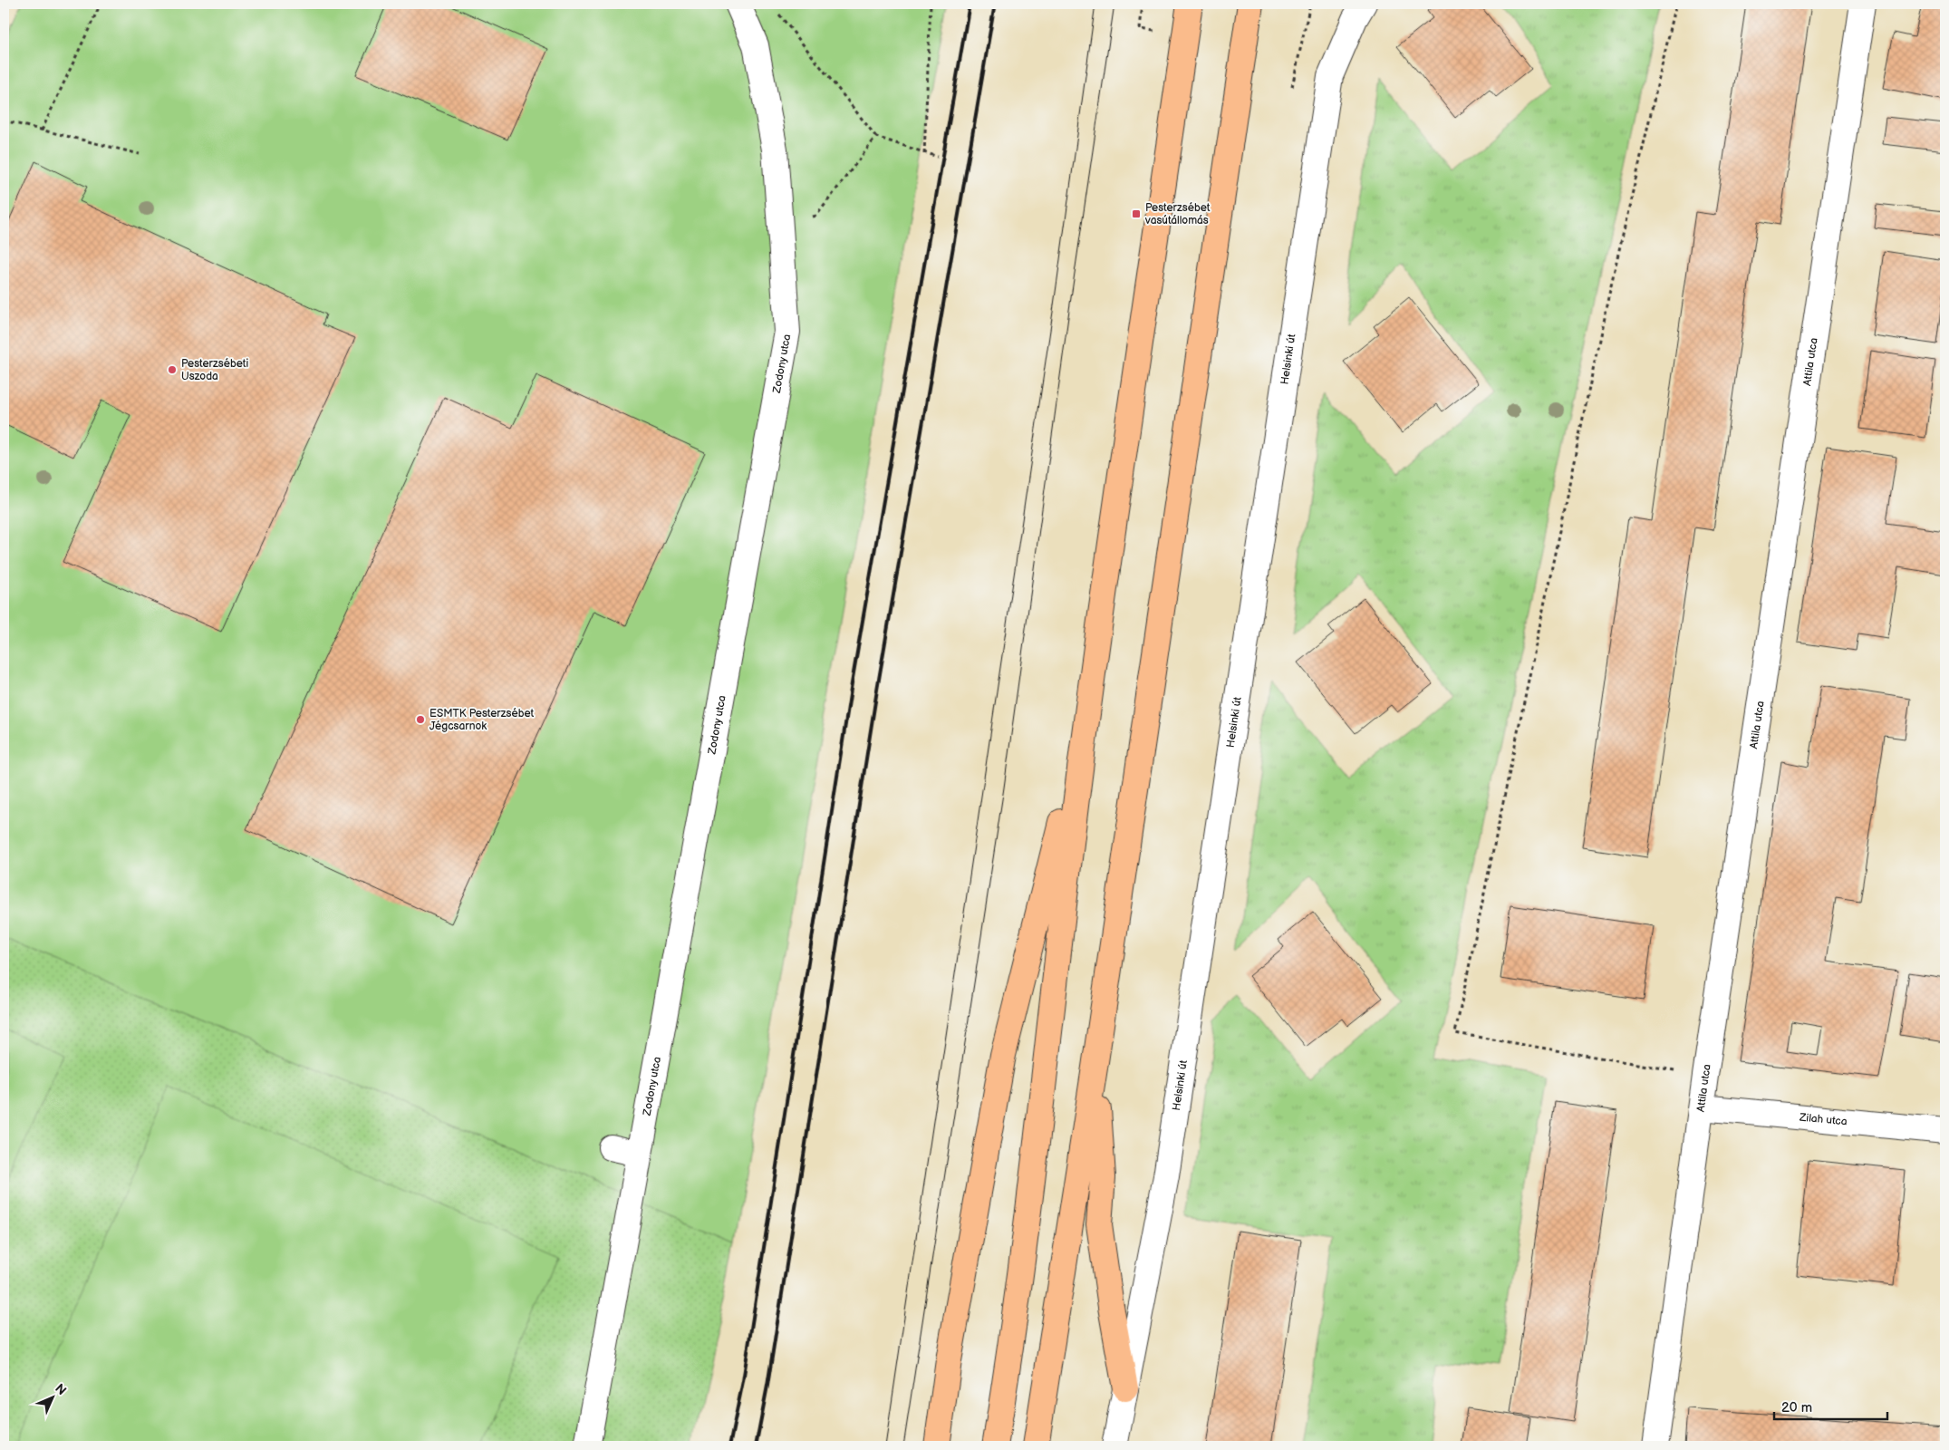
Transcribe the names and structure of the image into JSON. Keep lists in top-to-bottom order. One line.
{"streets":{"street":["Helsinki út","Attila utca","Zodony utca","Zilah utca"]},"crossings":[["Attila utca","Zilah utca"]],"places":{"transit":["Pesterzsébet vasútállomás"],"other":["Pesterzsébeti Uszoda","ESMTK Pesterzsébet Jégcsarnok"]},"scale_bar":"20 m","north":"top right"}
